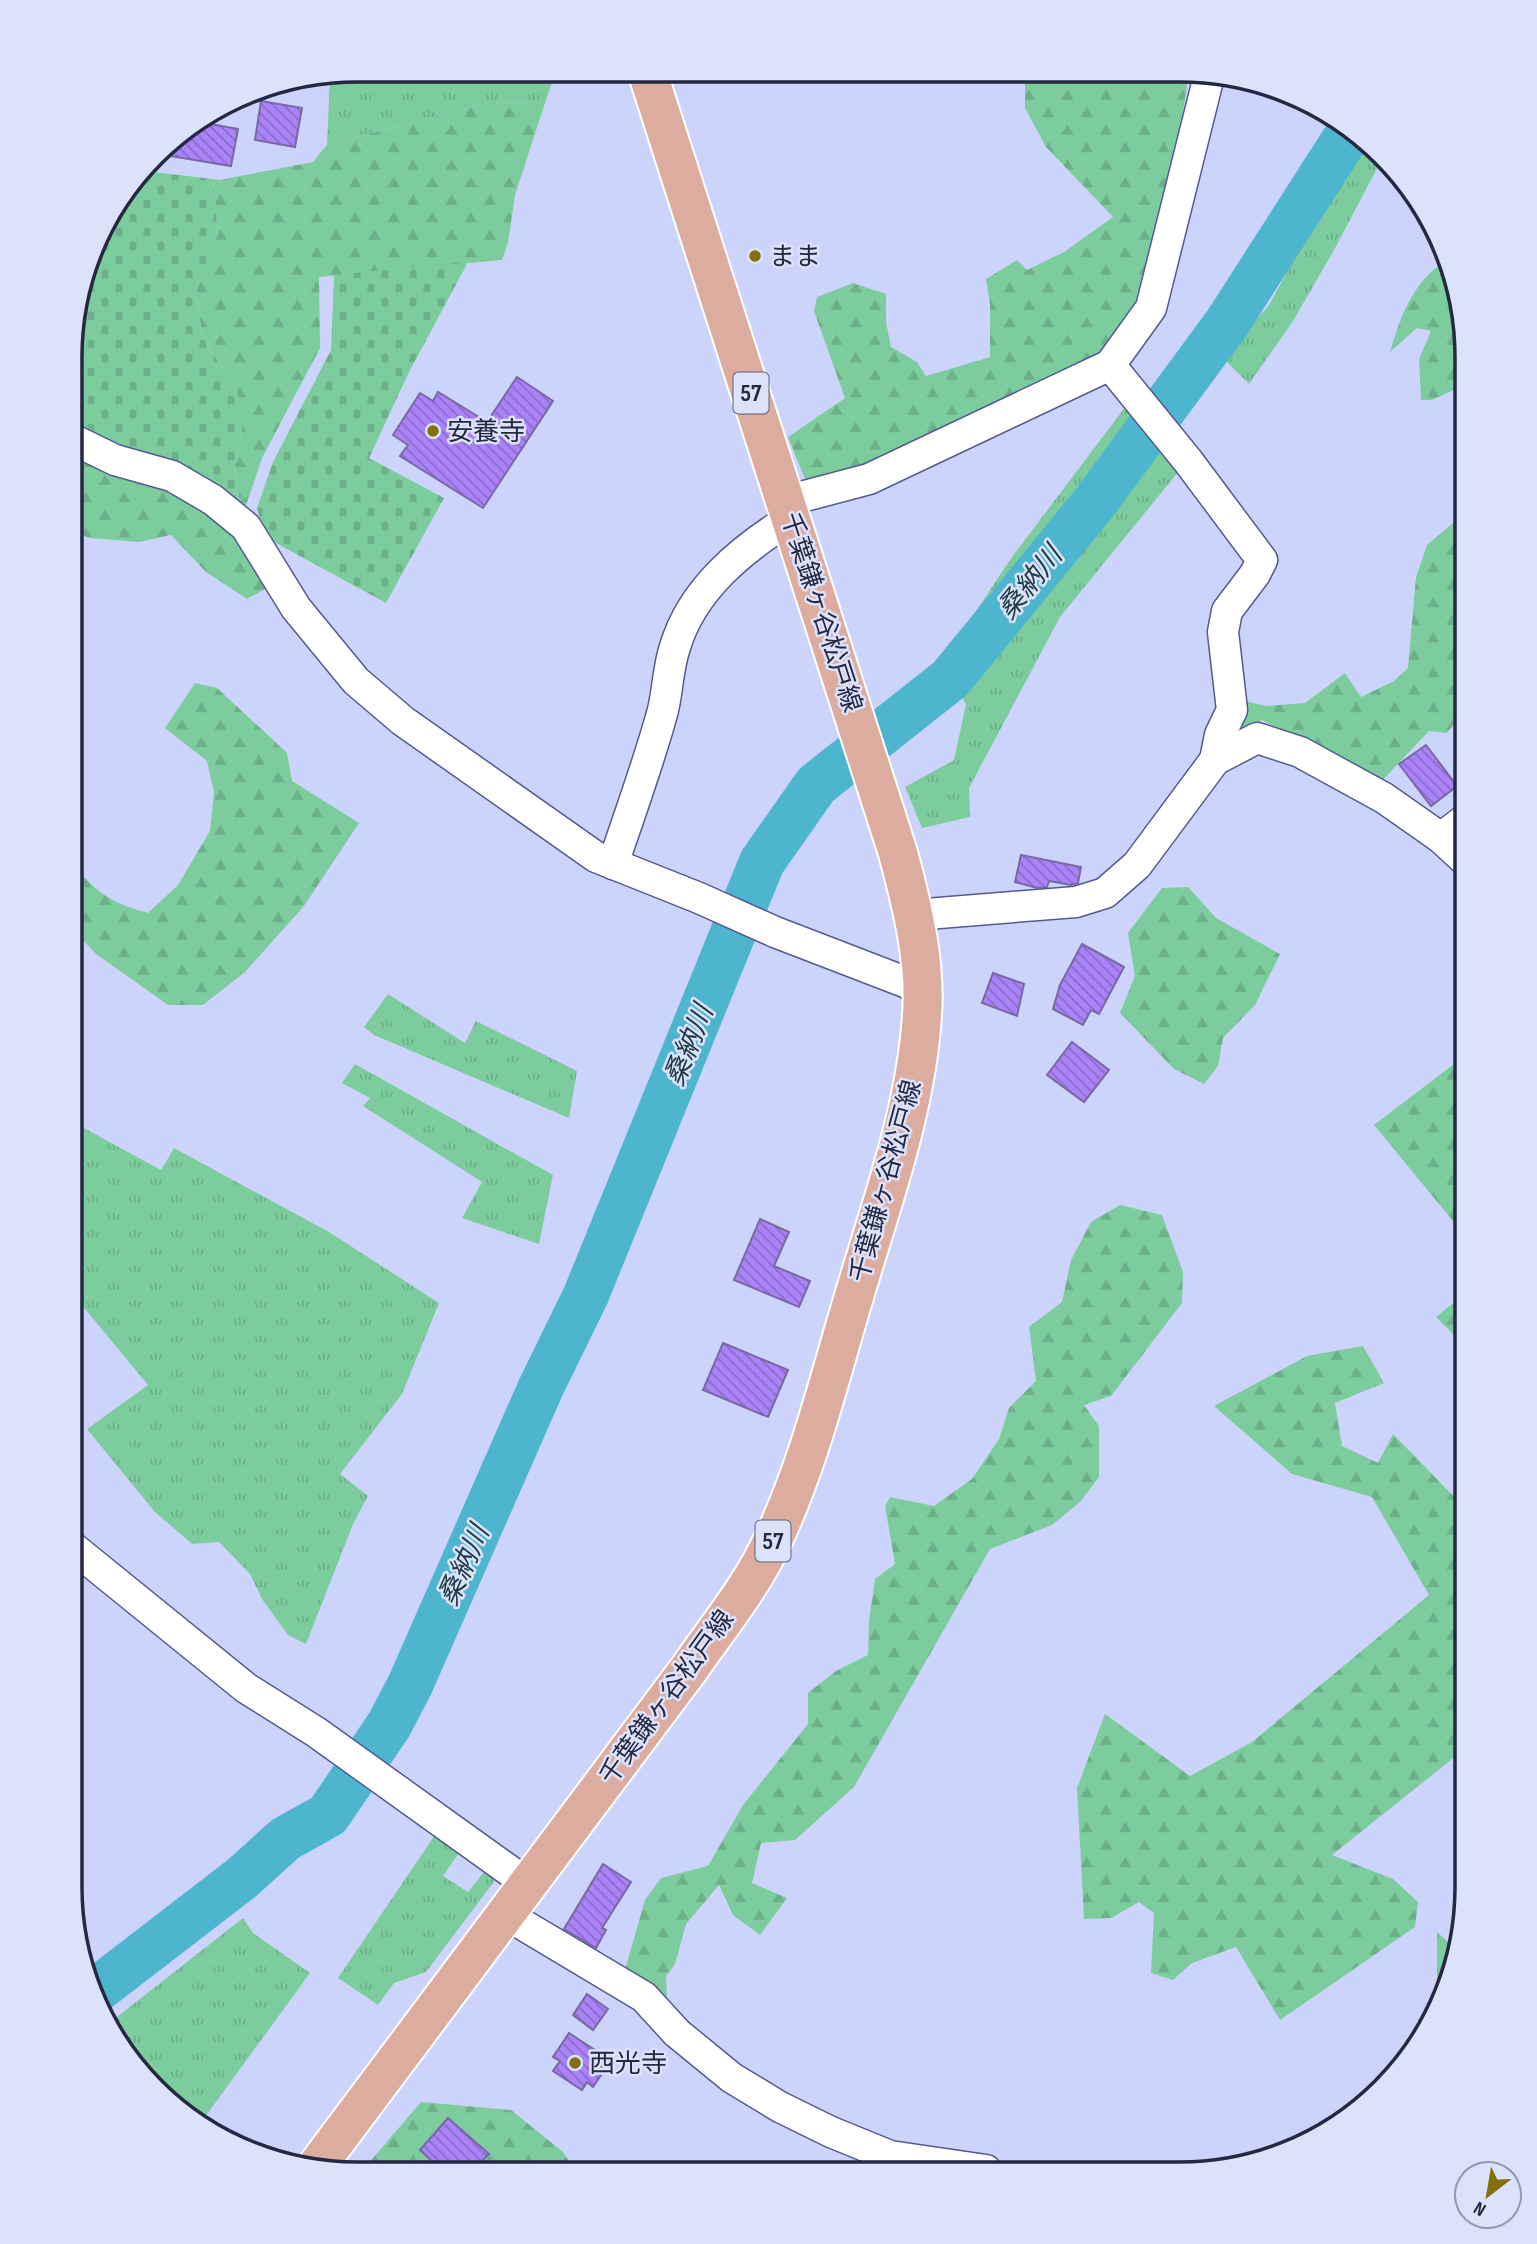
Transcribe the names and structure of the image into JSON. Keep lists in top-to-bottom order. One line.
{"streets":{"main road":["57","千葉鎌ヶ谷松戸線"]},"water":["桑納川"],"places":["まま","安養寺","西光寺"],"north":"bottom left"}
